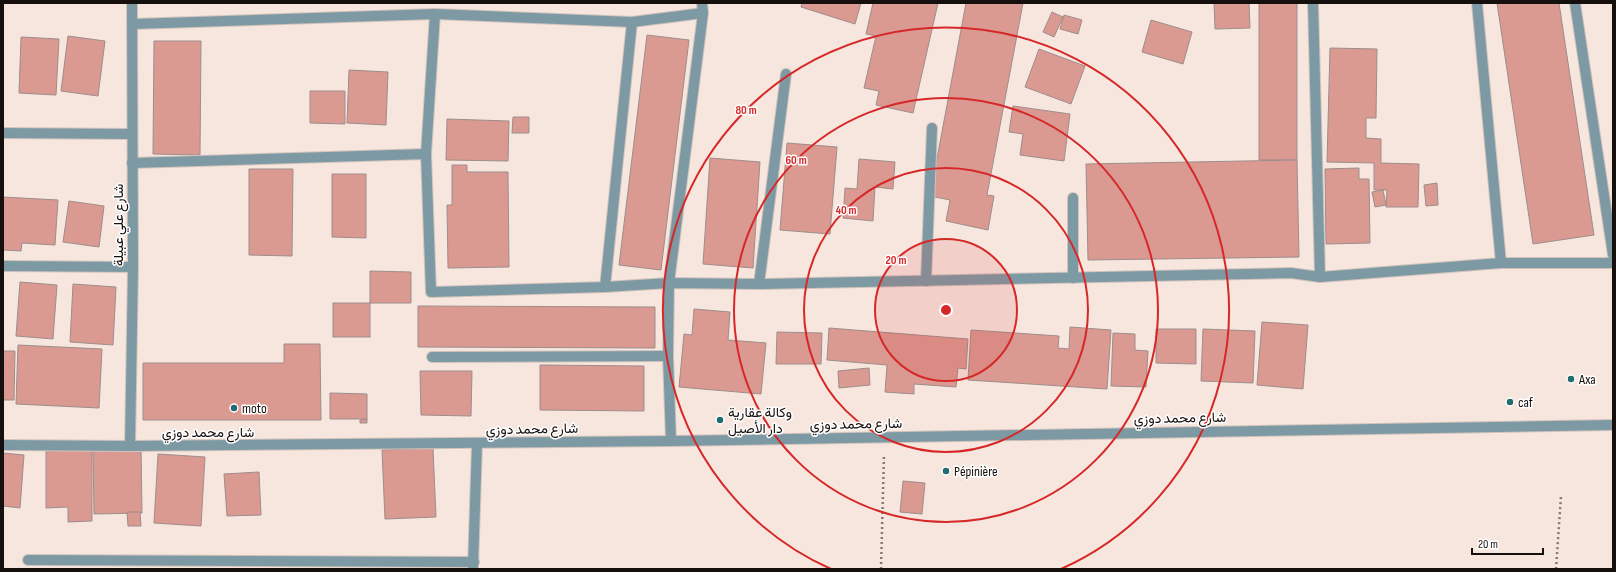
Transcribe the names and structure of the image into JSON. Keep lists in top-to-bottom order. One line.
{"streets":{"street":["شارع علي عبيلة","شارع محمد دوزي"]},"crossings":[["شارع علي عبيلة","شارع محمد دوزي"]],"places":["Axa","caf","moto","وكالة عقارية دار الأصيل","Pépinière"],"scale_bar":"20 m","rings":["80 m","60 m","40 m","20 m"]}
